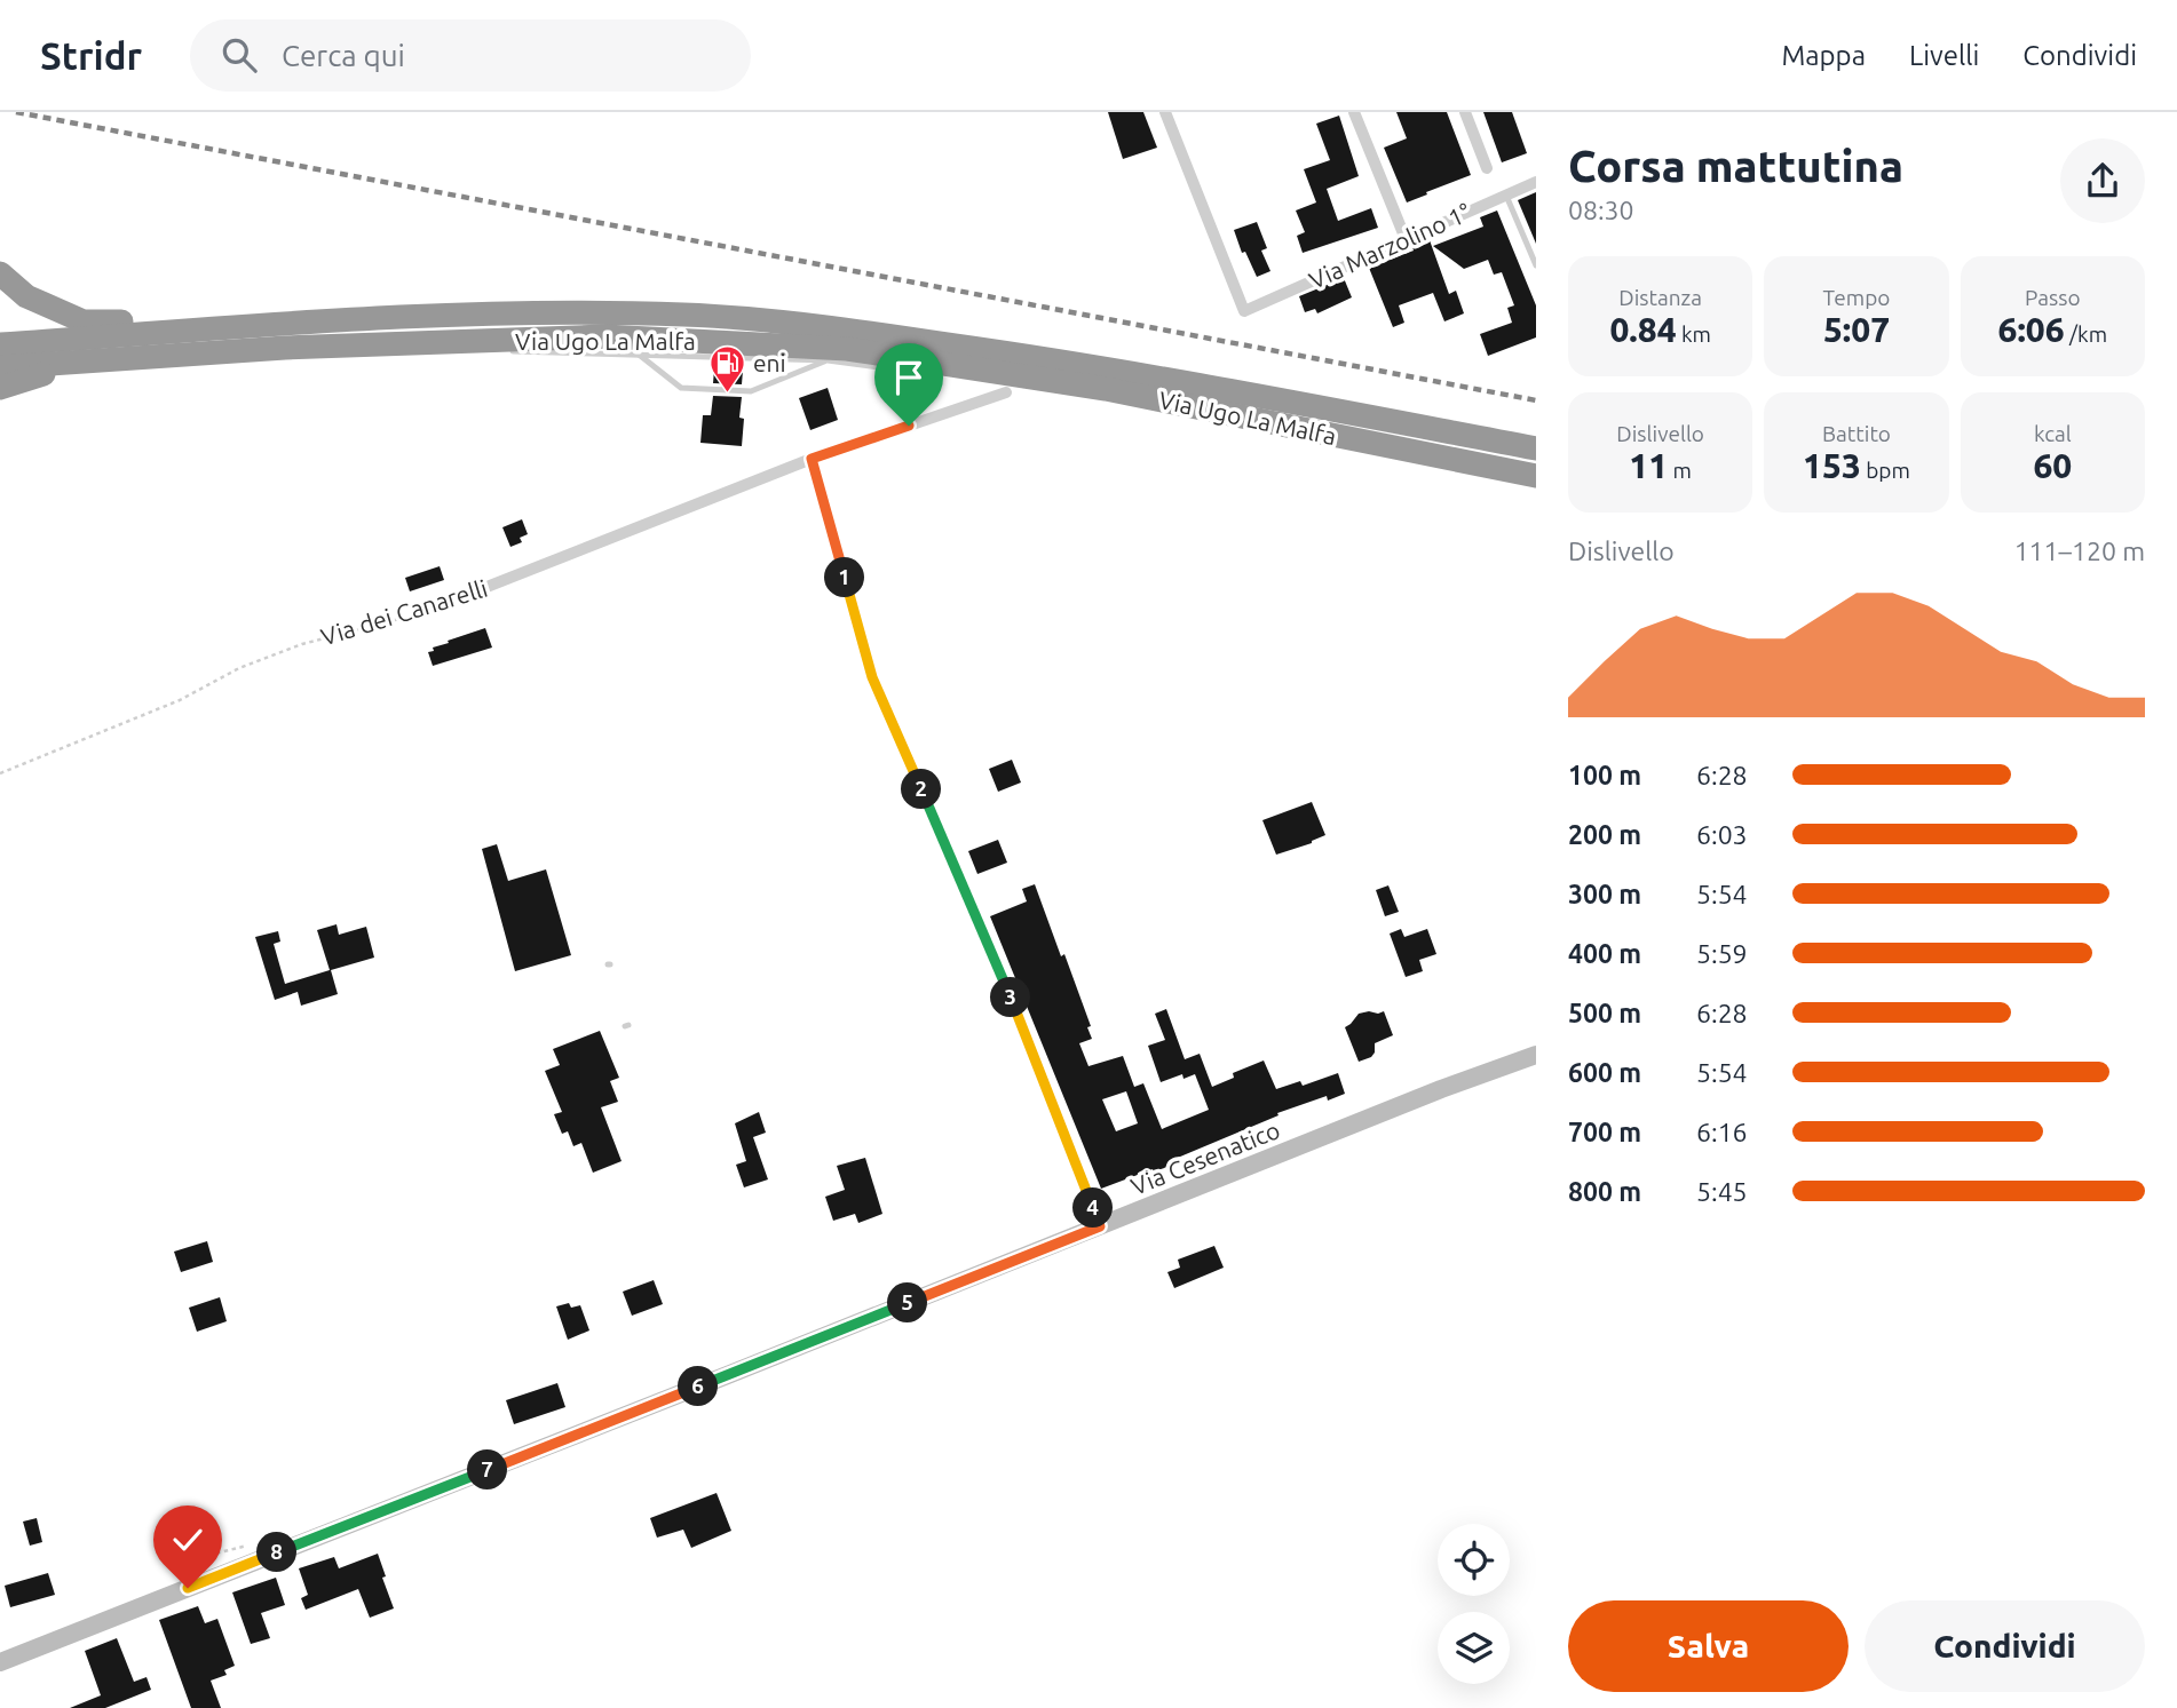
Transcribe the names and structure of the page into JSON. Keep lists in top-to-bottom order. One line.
{"streets":{"highway":["Via Ugo La Malfa"],"main road":["Via Cesenatico"],"street":["Via Marzolino 1°","Via dei Canarelli"]},"crossings":[["Via Ugo La Malfa","Via dei Canarelli"]],"places":{"fuel station":["eni"]},"page":{"header":"Stridr","search":"Cerca qui","nav":["Mappa","Livelli","Condividi"],"heading":["Corsa mattutina","08:30"],"stats":[["Distanza","0.84 km"],["Tempo","5:07"],["Passo","6:06 /km"],["Dislivello","11 m"],["Battito","153 bpm"],["kcal","60"]],"chart":["Dislivello","111–120 m"],"pins":["1","2","3","4","5","6","7","8"],"list":[{"name":"100 m","note":"6:28"},{"name":"200 m","note":"6:03"},{"name":"300 m","note":"5:54"},{"name":"400 m","note":"5:59"},{"name":"500 m","note":"6:28"},{"name":"600 m","note":"5:54"},{"name":"700 m","note":"6:16"},{"name":"800 m","note":"5:45"}],"buttons":["Salva","Condividi"]}}
